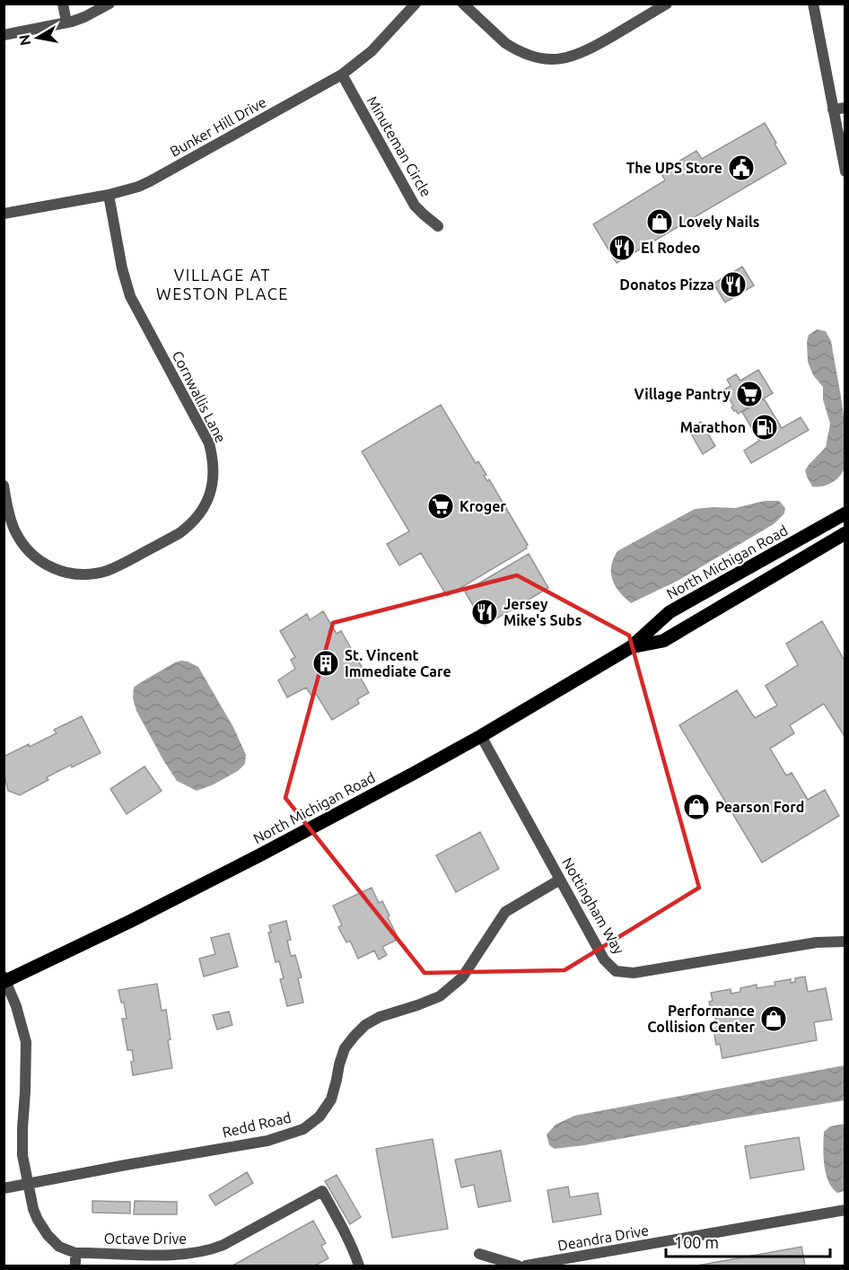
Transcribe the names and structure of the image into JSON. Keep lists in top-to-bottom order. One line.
{"streets":{"main road":["North Michigan Road"],"street":["Bunker Hill Drive","Minuteman Circle","Cornwallis Lane","Nottingham Way","Redd Road","Deandra Drive","Octave Drive"]},"crossings":[["Bunker Hill Drive","Minuteman Circle"],["Bunker Hill Drive","Cornwallis Lane"],["North Michigan Road","Nottingham Way"],["North Michigan Road","Octave Drive"],["Nottingham Way","Redd Road"],["Redd Road","Octave Drive"]],"districts":["VILLAGE AT WESTON PLACE"],"places":{"public building":["The UPS Store"],"shop":["Lovely Nails","Pearson Ford","Performance Collision Center"],"restaurant":["El Rodeo","Donatos Pizza","Jersey Mike's Subs"],"supermarket":["Village Pantry","Kroger"],"fuel station":["Marathon"],"building":["St. Vincent Immediate Care"]},"scale_bar":"100 m","north":"left"}
